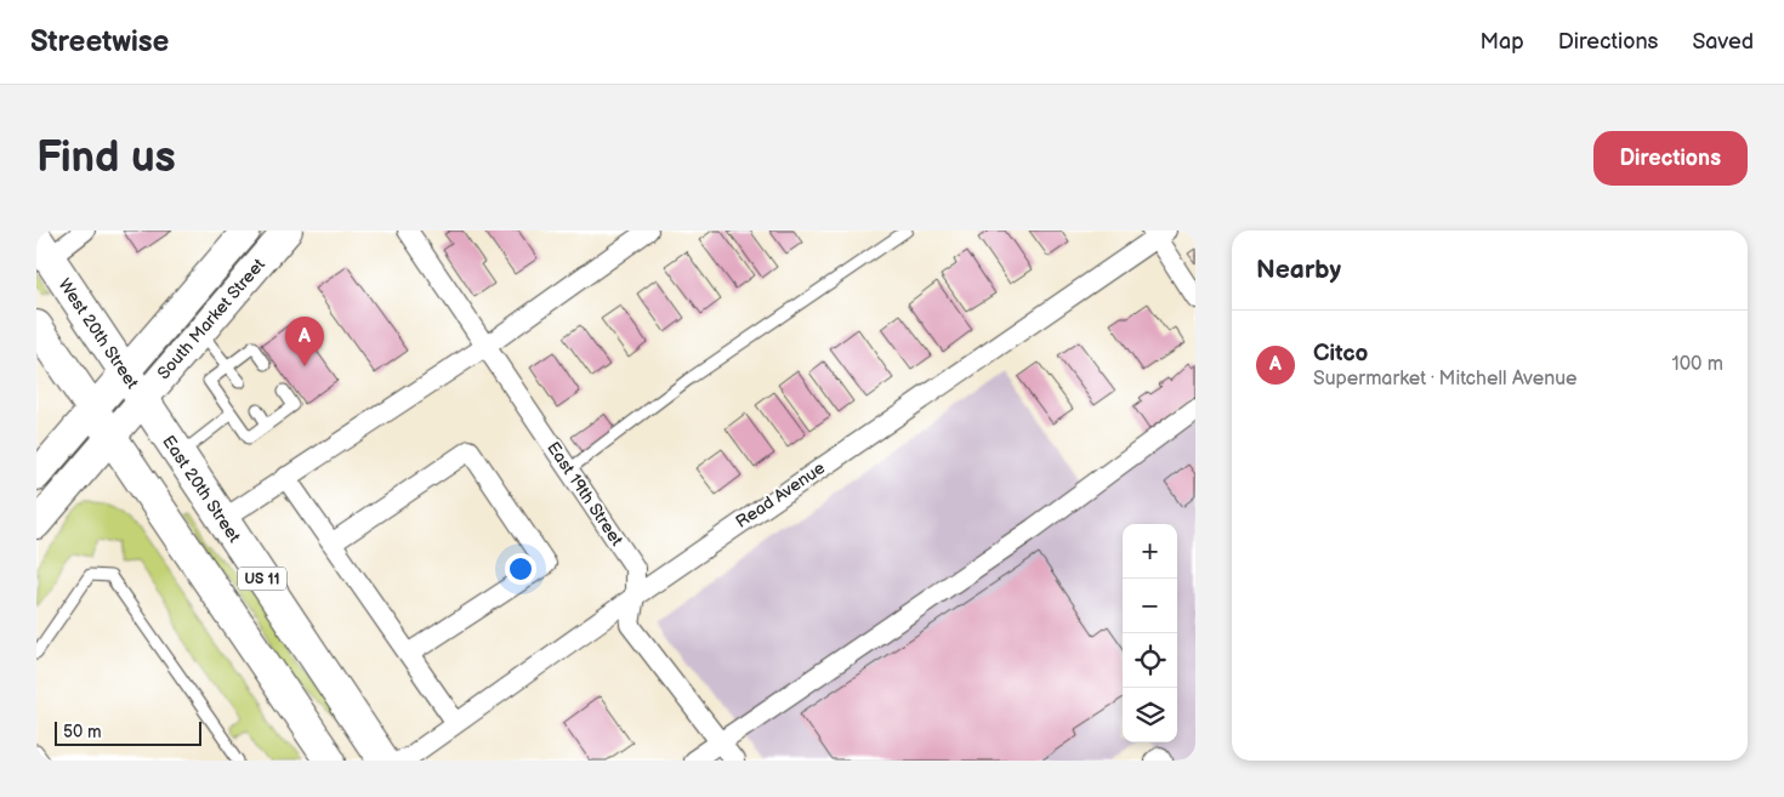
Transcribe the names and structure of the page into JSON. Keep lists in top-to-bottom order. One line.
{"streets":{"main road":["South Market Street","West 20th Street","East 20th Street","US 11"],"street":["East 19th Street","Read Avenue"]},"crossings":[["South Market Street","West 20th Street"],["South Market Street","East 20th Street"],["South Market Street","US 11"],["West 20th Street","East 20th Street"],["East 19th Street","Read Avenue"]],"scale_bar":"50 m","page":{"header":"Streetwise","nav":["Map","Directions","Saved"],"buttons":"Directions","title":"Find us","heading":"Nearby","list":[{"mark":"A","name":"Citco","note":"Supermarket · Mitchell Avenue","value":"100 m"}],"pins":"A","map_buttons":["+","−"],"scale":"50 m"}}
